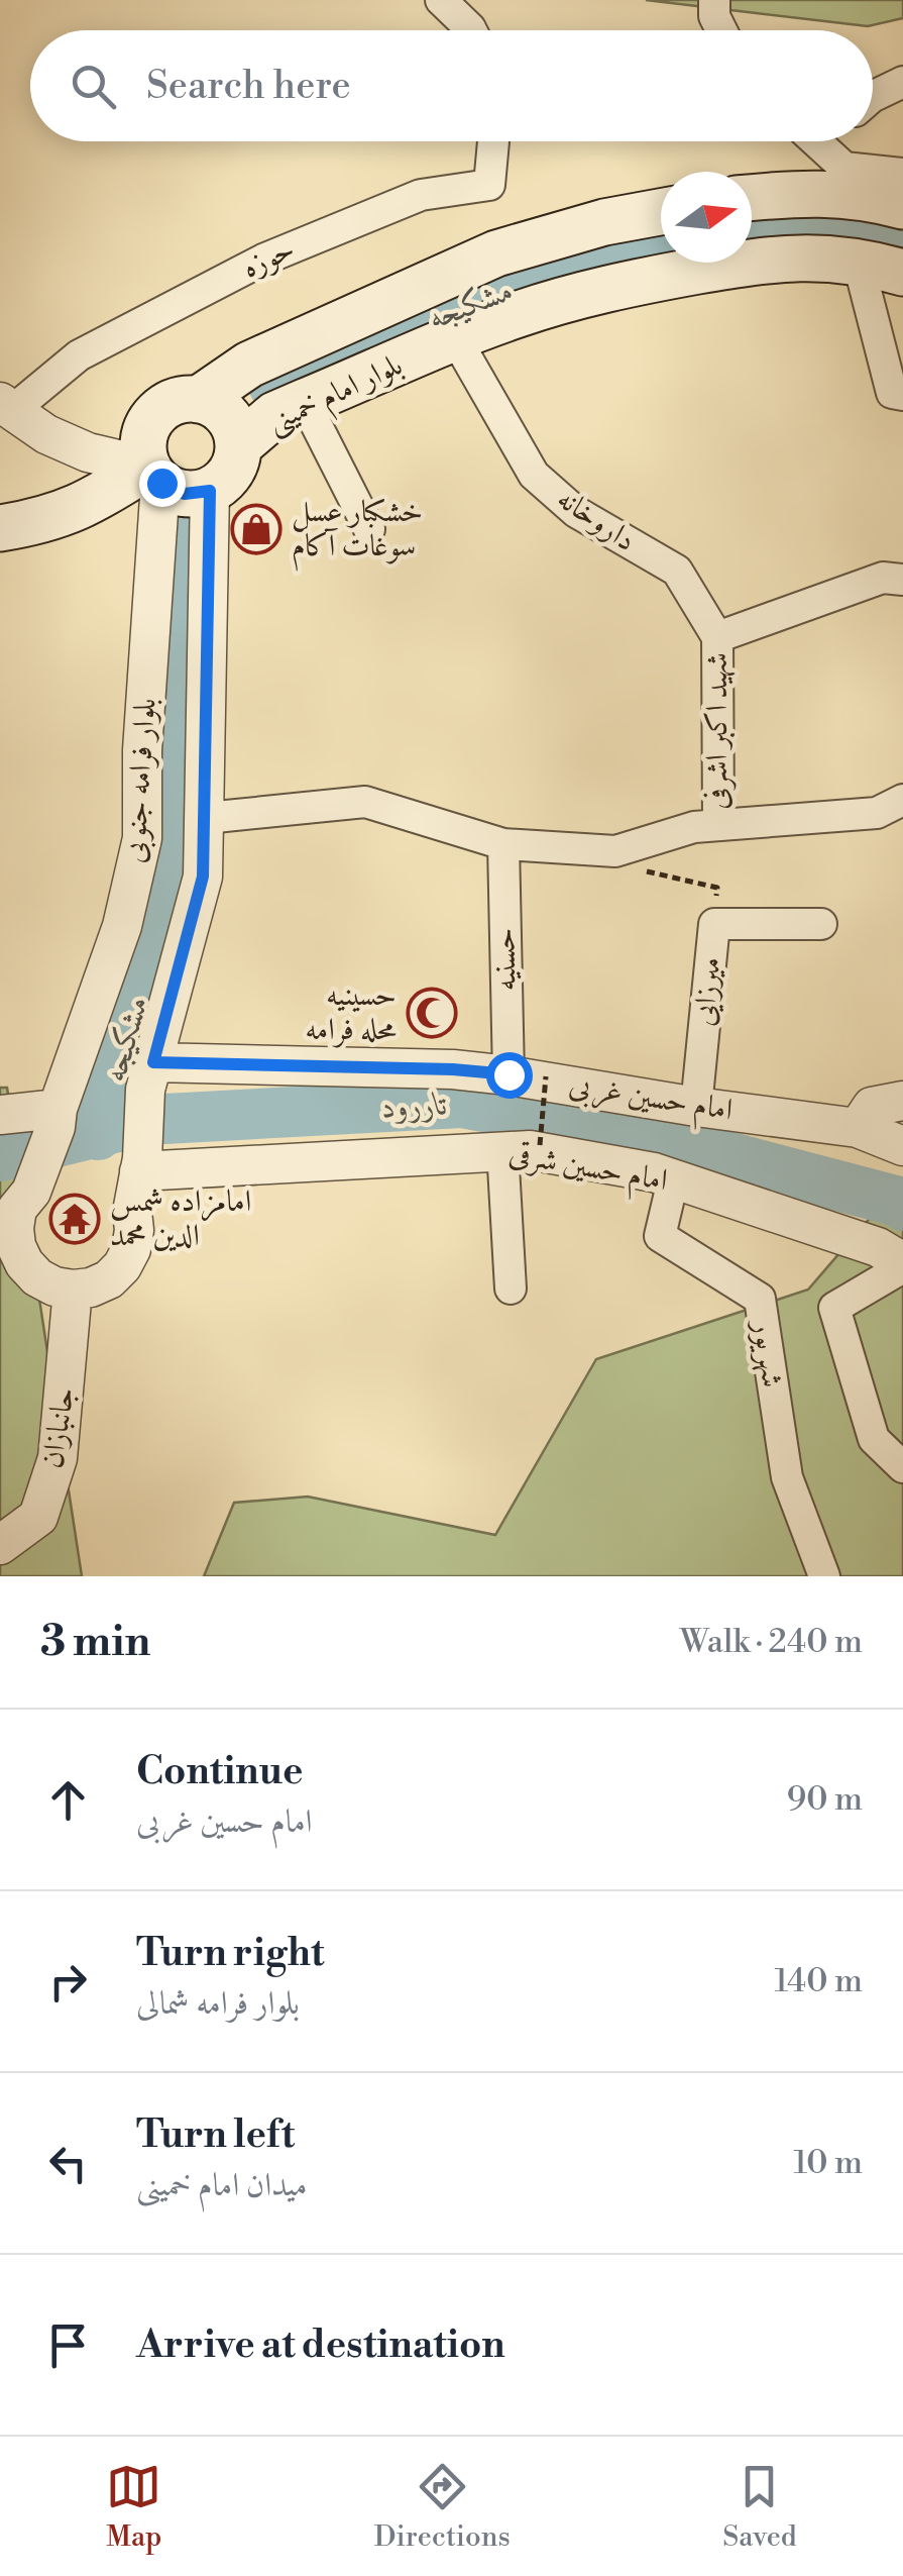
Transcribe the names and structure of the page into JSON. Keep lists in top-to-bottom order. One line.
{"streets":{"main road":["بلوار امام خمینی"],"street":["حوزه","داروخانه","شهید اکبر اشرفی","بلوار فرامه جنوبی","حسنیه","میرزایی","امام حسین غربی","امام حسین شرقی","شهریور","جانبازان"]},"crossings":[["بلوار امام خمینی","داروخانه"],["بلوار امام خمینی","بلوار فرامه جنوبی"],["داروخانه","شهید اکبر اشرفی"],["حسنیه","امام حسین غربی"],["میرزایی","امام حسین غربی"],["امام حسین شرقی","شهریور"]],"water":["مشکیجه","تاررود"],"places":{"shop":["خشکبار عسل سوغات آکام"],"mosque":["حسینیه محله فرامه"],"temple":["امامزاده شمس الدین محمد"]},"north":"right","page":{"search":"Search here","heading":["3 min","Walk · 240 m"],"list":[["Continue","امام حسین غربی","90 m"],["Turn right","بلوار فرامه شمالی","140 m"],["Turn left","میدان امام خمینی","10 m"],"Arrive at destination"],"nav":["Map","Directions","Saved"]}}
